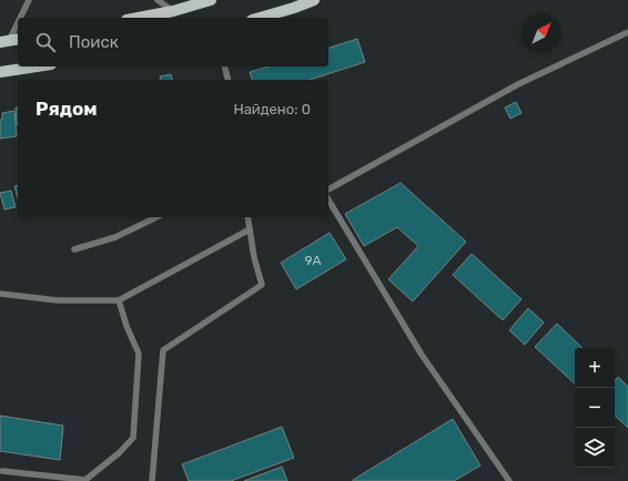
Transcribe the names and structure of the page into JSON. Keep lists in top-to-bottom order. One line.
{"house_numbers":["9А"],"north":"top right","page":{"search":"Поиск","heading":["Рядом","Найдено: 0"],"map_buttons":["+","−"]}}
